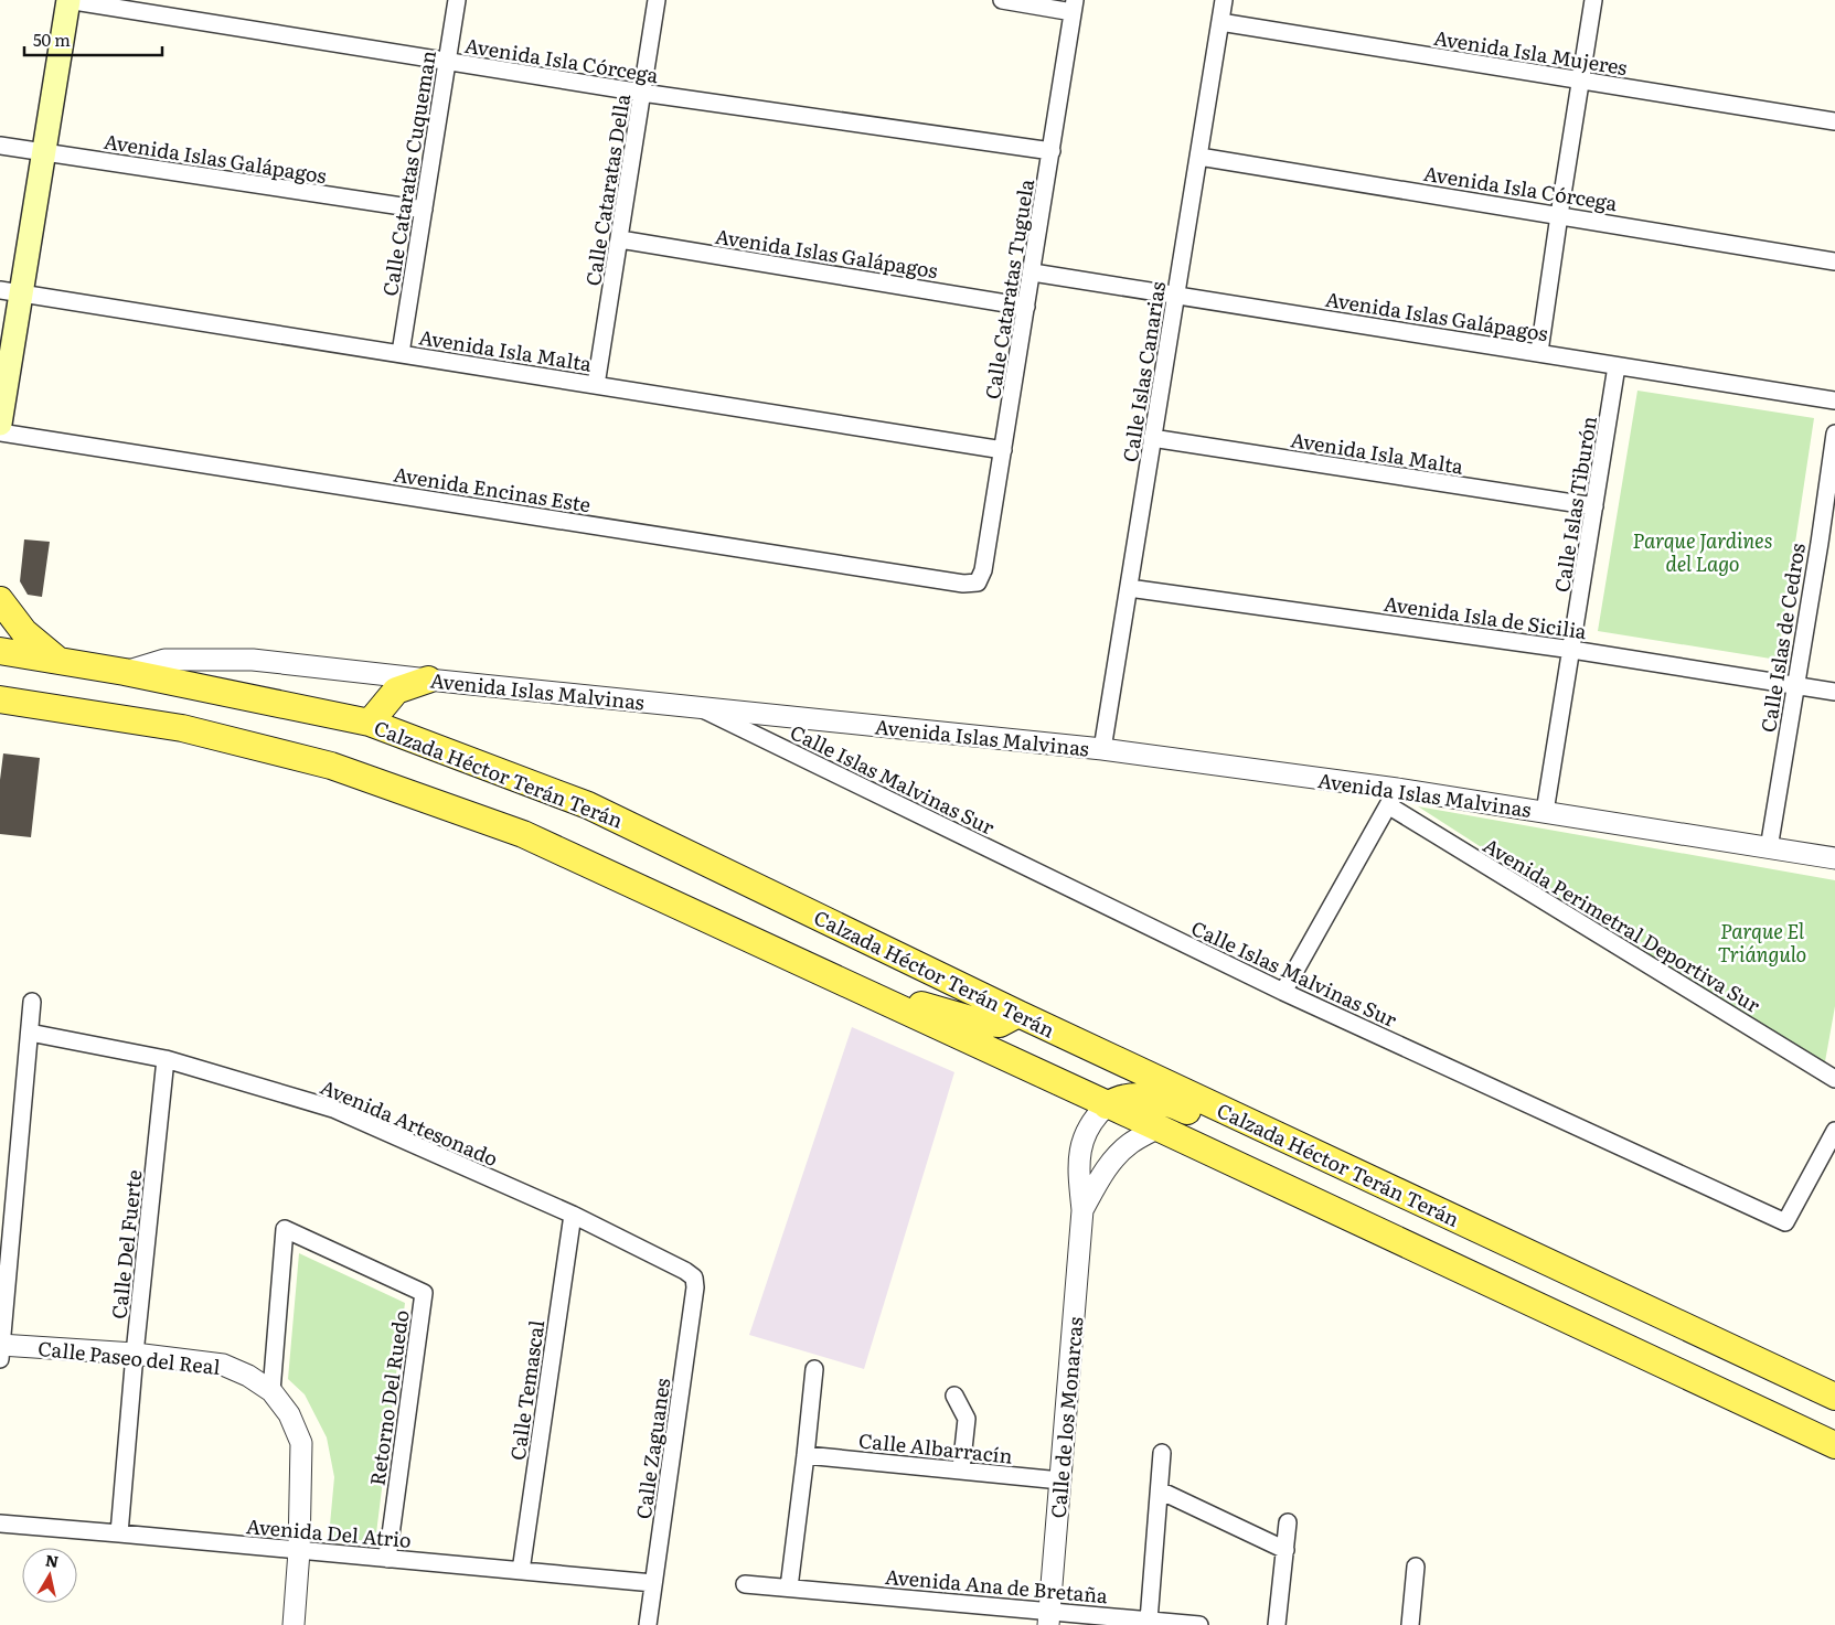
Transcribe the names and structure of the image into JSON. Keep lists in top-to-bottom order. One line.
{"streets":{"main road":["Calzada Héctor Terán Terán"],"street":["Avenida Isla Mujeres","Avenida Isla Córcega","Avenida Islas Galápagos","Calle Cataratas Cuqueman","Calle Cataratas Della","Calle Cataratas Tuguela","Avenida Isla Malta","Calle Islas Canarias","Avenida Encinas Este","Calle Islas Tiburón","Avenida Isla de Sicilia","Calle Islas de Cedros","Avenida Islas Malvinas","Calle Islas Malvinas Sur","Avenida Perimetral Deportiva Sur","Avenida Artesonado","Calle Del Fuerte","Calle Paseo del Real","Calle Temascal","Retorno Del Ruedo","Calle de los Monarcas","Calle Albarracín","Calle Zaguanes","Avenida Del Atrio","Avenida Ana de Bretaña"]},"crossings":[["Avenida Isla Mujeres","Calle Islas Canarias"],["Avenida Isla Córcega","Calle Cataratas Cuqueman"],["Avenida Isla Córcega","Calle Cataratas Della"],["Avenida Isla Córcega","Calle Cataratas Tuguela"],["Avenida Isla Córcega","Calle Islas Canarias"],["Avenida Islas Galápagos","Calle Cataratas Cuqueman"],["Avenida Islas Galápagos","Calle Cataratas Della"],["Avenida Islas Galápagos","Calle Cataratas Tuguela"],["Avenida Islas Galápagos","Calle Islas Canarias"],["Avenida Islas Galápagos","Calle Islas Tiburón"],["Calle Cataratas Cuqueman","Avenida Isla Malta"],["Calle Cataratas Della","Avenida Isla Malta"],["Calle Cataratas Tuguela","Avenida Isla Malta"],["Calle Cataratas Tuguela","Avenida Encinas Este"],["Avenida Isla Malta","Calle Islas Canarias"],["Avenida Isla Malta","Calle Islas Tiburón"],["Calle Islas Canarias","Avenida Isla de Sicilia"],["Calle Islas Canarias","Avenida Islas Malvinas"],["Calle Islas Tiburón","Avenida Isla de Sicilia"],["Calle Islas Tiburón","Avenida Islas Malvinas"],["Avenida Isla de Sicilia","Calle Islas de Cedros"],["Calle Islas de Cedros","Avenida Islas Malvinas"],["Avenida Islas Malvinas","Calzada Héctor Terán Terán"],["Avenida Islas Malvinas","Calle Islas Malvinas Sur"],["Avenida Islas Malvinas","Avenida Perimetral Deportiva Sur"],["Avenida Artesonado","Calle Del Fuerte"],["Avenida Artesonado","Calle Temascal"],["Avenida Artesonado","Calle Zaguanes"],["Calle Del Fuerte","Calle Paseo del Real"],["Calle Del Fuerte","Avenida Del Atrio"],["Calle Paseo del Real","Retorno Del Ruedo"],["Calle Paseo del Real","Avenida Del Atrio"],["Calle Temascal","Avenida Del Atrio"],["Retorno Del Ruedo","Avenida Del Atrio"],["Calle de los Monarcas","Calle Albarracín"],["Calle de los Monarcas","Avenida Ana de Bretaña"],["Calle Zaguanes","Avenida Del Atrio"]],"parks":["Parque Jardines del Lago","Parque El Triángulo"],"scale_bar":"50 m","north":"top"}
